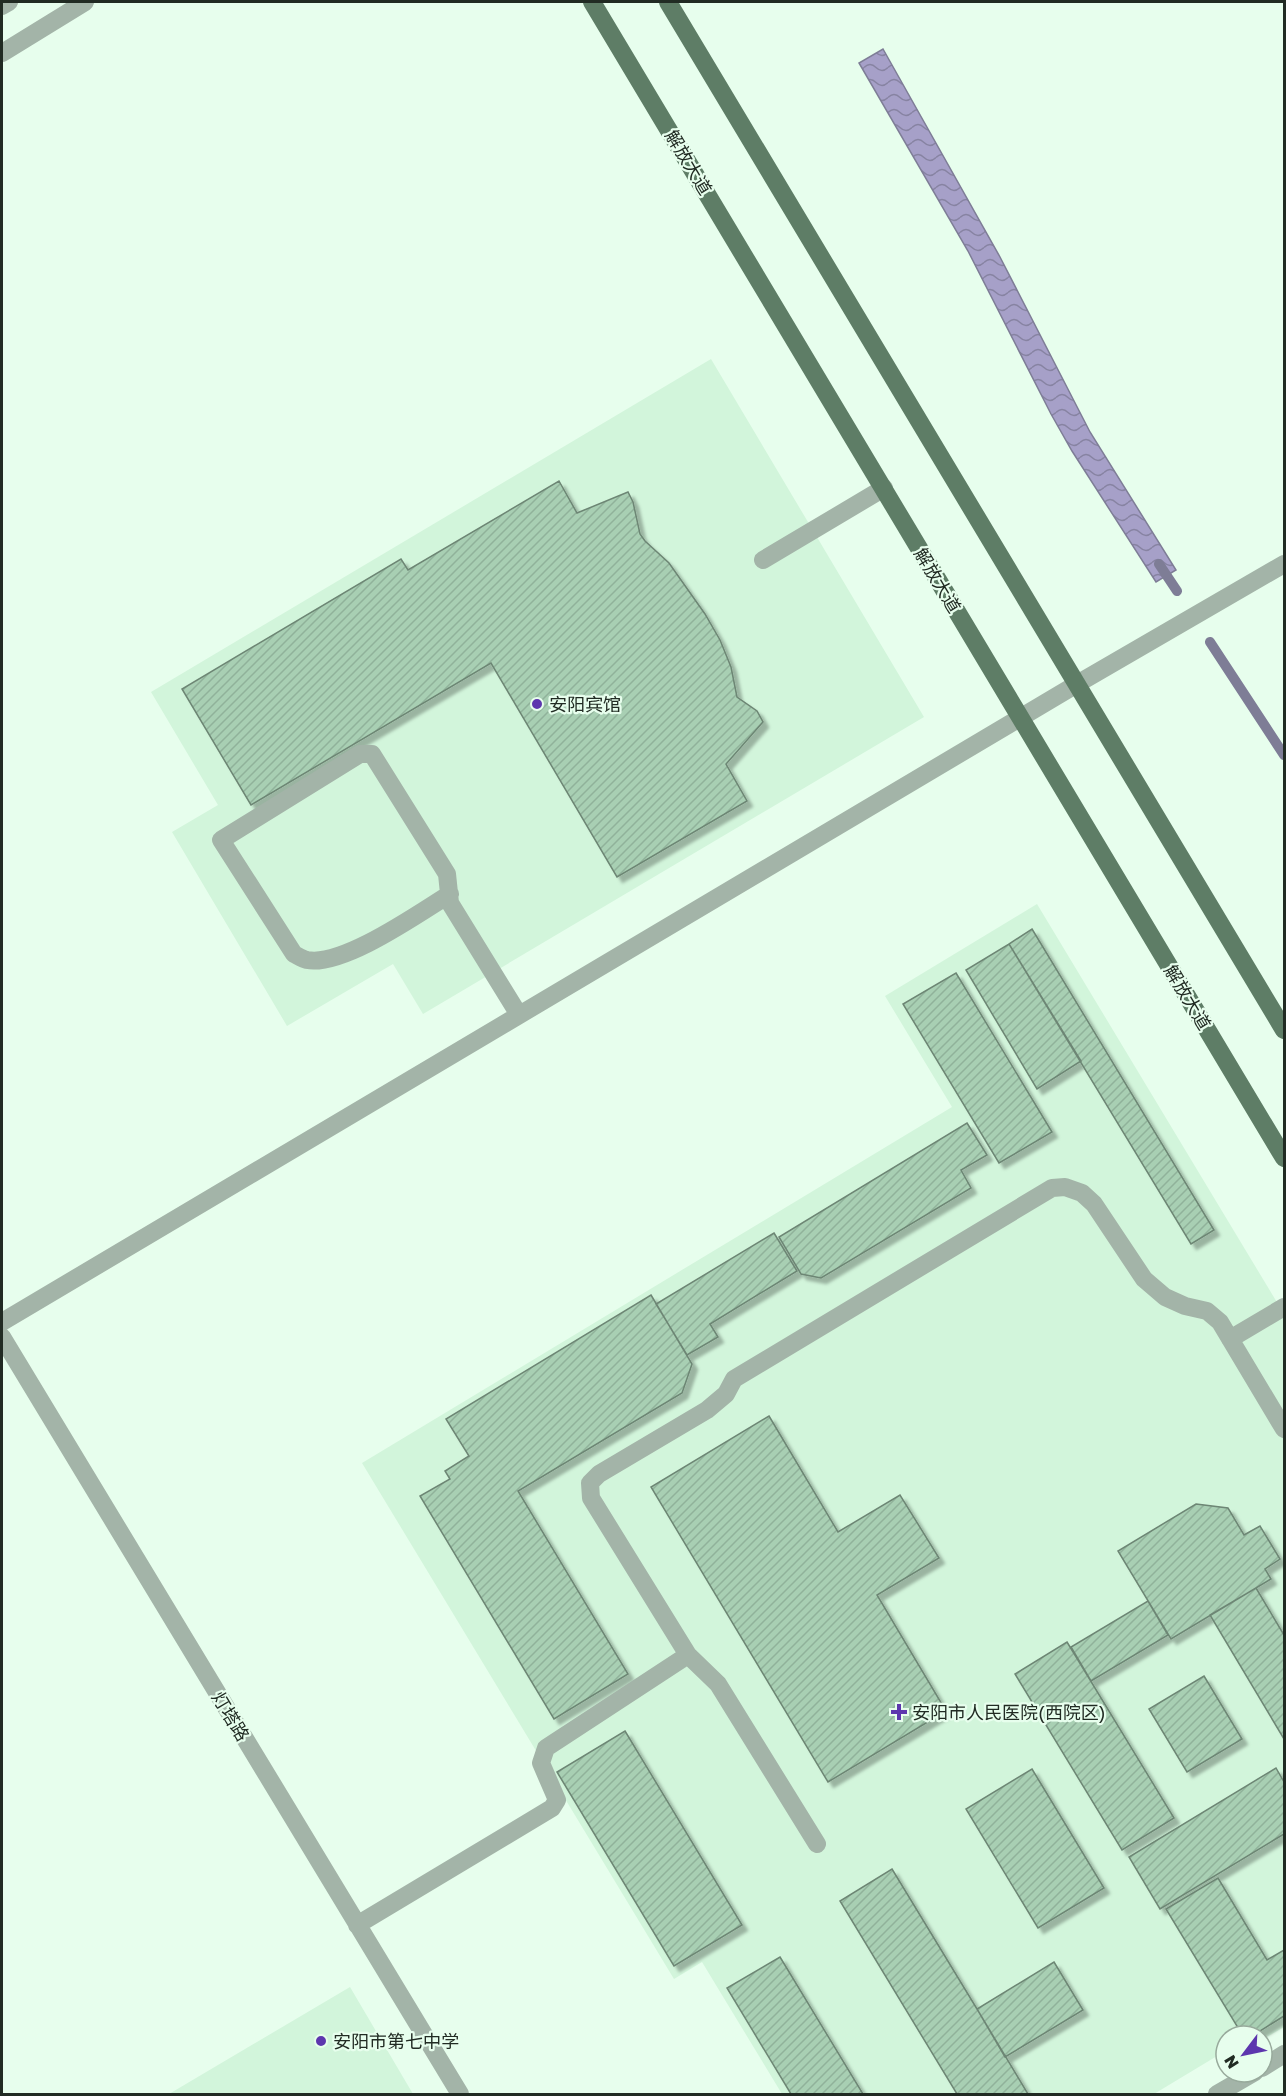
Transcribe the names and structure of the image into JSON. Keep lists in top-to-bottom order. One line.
{"streets":{"main road":["解放大道"],"street":["灯塔路"]},"places":{"other":["安阳宾馆","安阳市第七中学"],"health":["安阳市人民医院(西院区)"]},"north":"bottom left"}
